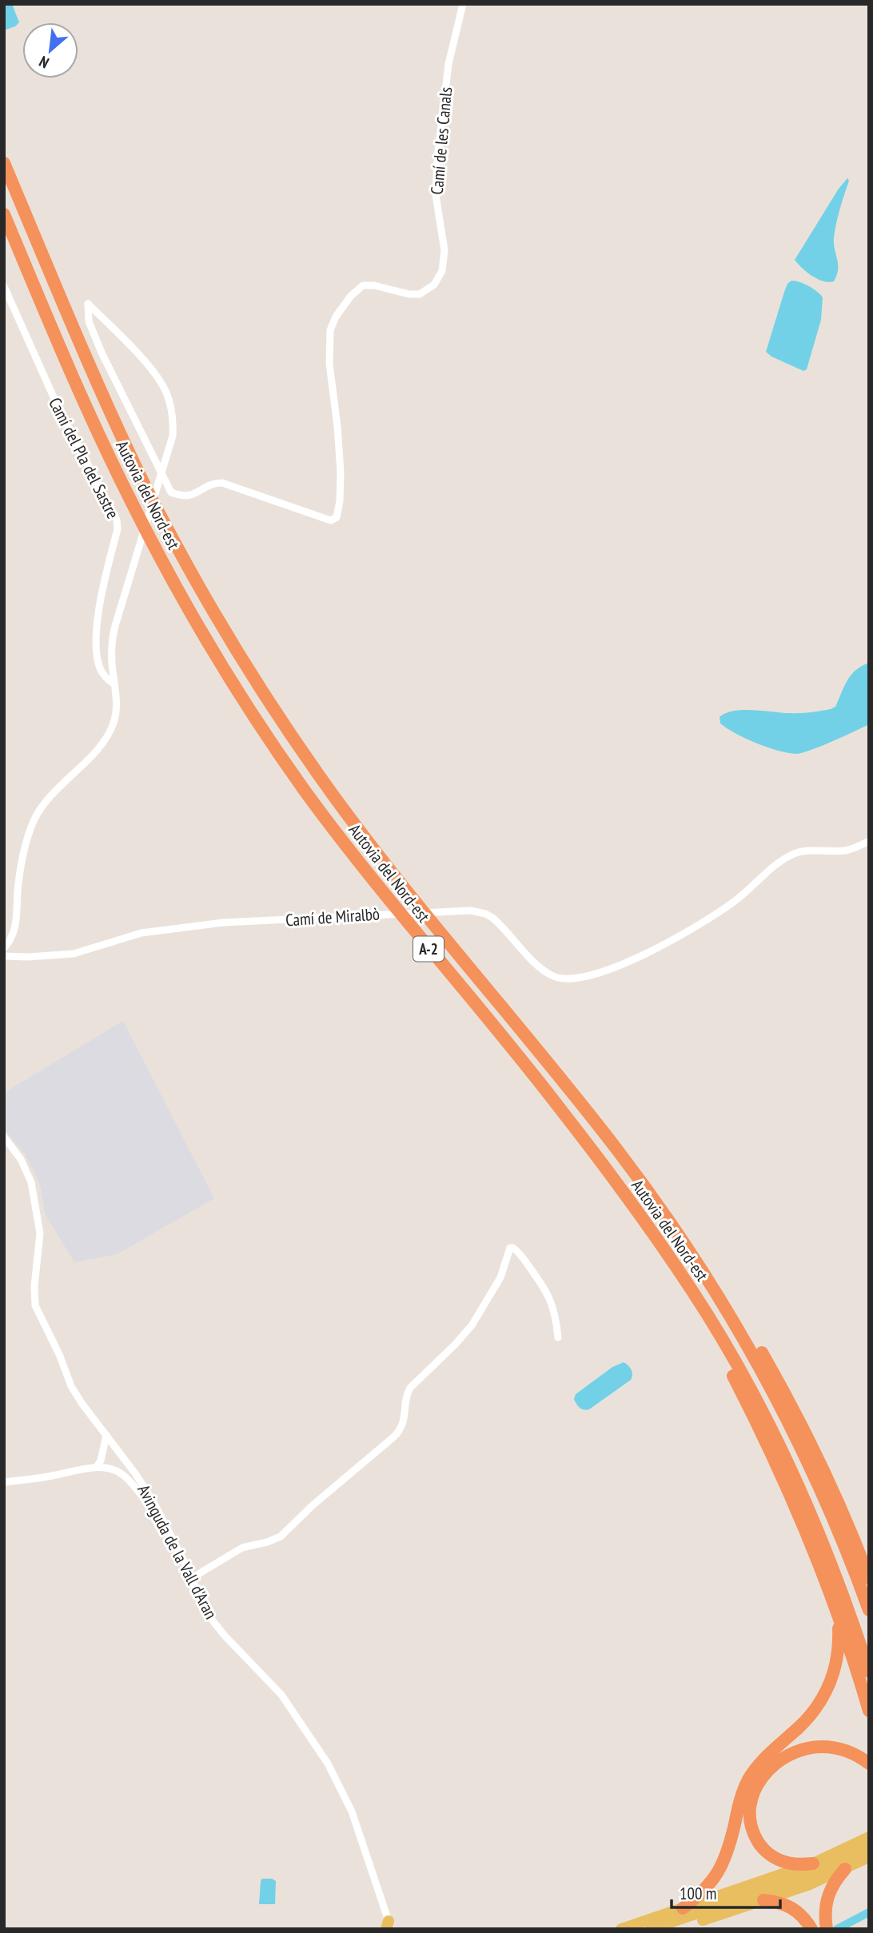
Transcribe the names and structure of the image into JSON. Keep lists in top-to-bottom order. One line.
{"streets":{"highway":["Autovia del Nord-est","A-2"],"street":["Camí de les Canals","Camí del Pla del Sastre","Camí de Miralbò","Avinguda de la Vall d'Aran"]},"crossings":[["Camí de les Canals","Camí del Pla del Sastre"]],"scale_bar":"100 m","north":"bottom left"}
